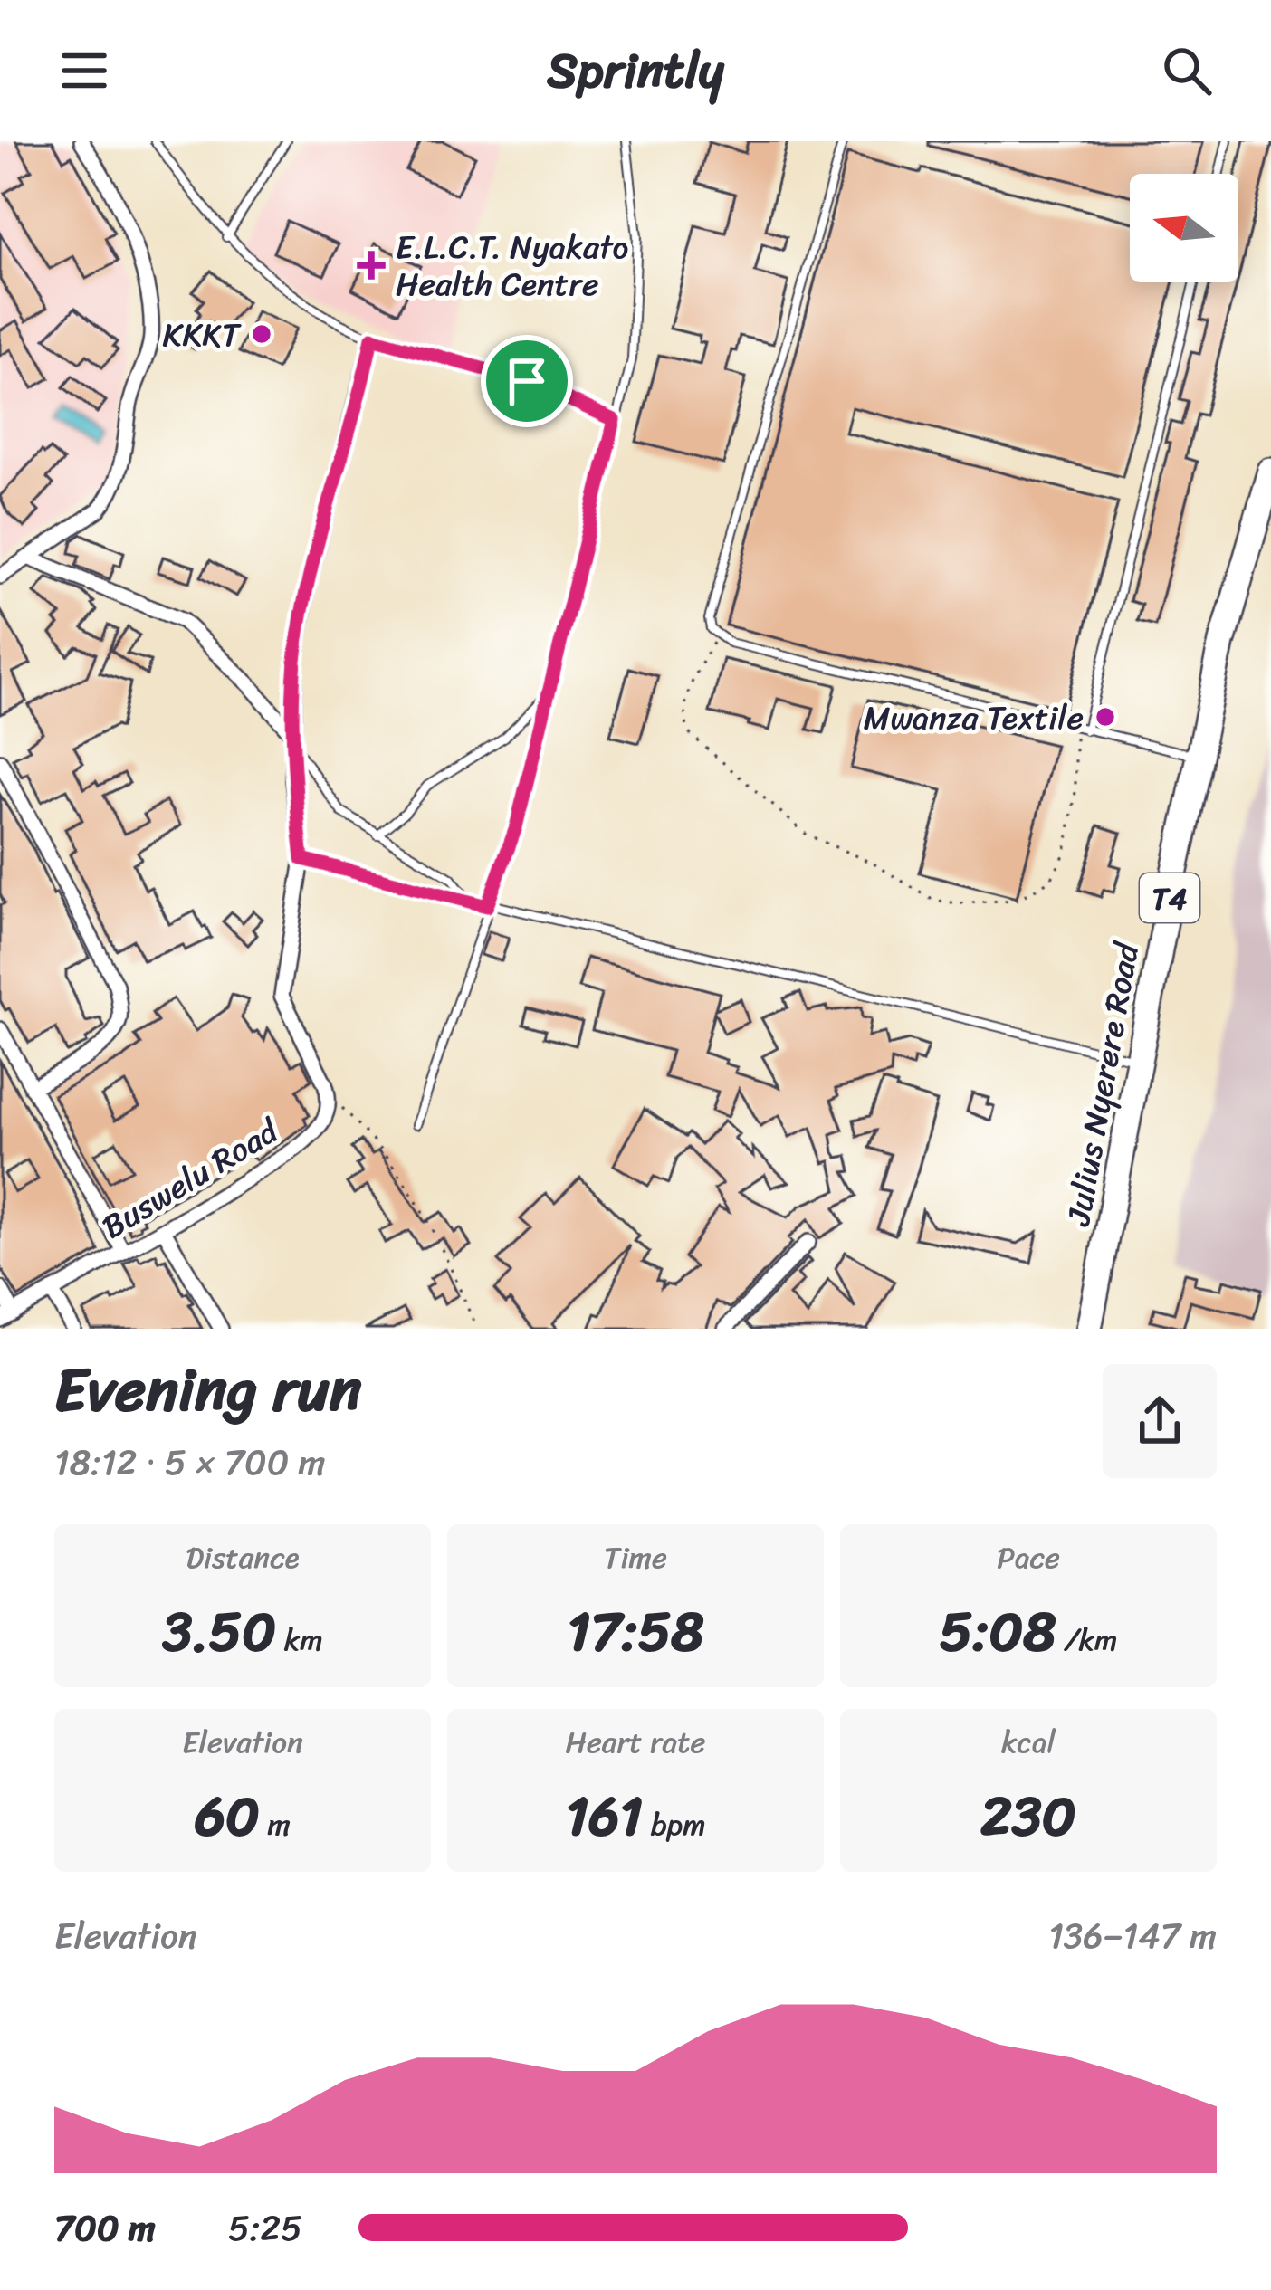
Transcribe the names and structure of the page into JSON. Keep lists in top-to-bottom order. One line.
{"streets":{"highway":["T4","Julius Nyerere Road"],"street":["Buswelu Road"]},"places":{"health":["E.L.C.T. Nyakato Health Centre"],"other":["KKKT","Mwanza Textile"]},"north":"left","page":{"header":"Sprintly","heading":["Evening run","18:12 · 5 × 700 m"],"stats":[["Distance","3.50 km"],["Time","17:58"],["Pace","5:08 /km"],["Elevation","60 m"],["Heart rate","161 bpm"],["kcal","230"]],"chart":["Elevation","136–147 m"],"list":[{"name":"700 m","note":"5:25"}]}}
